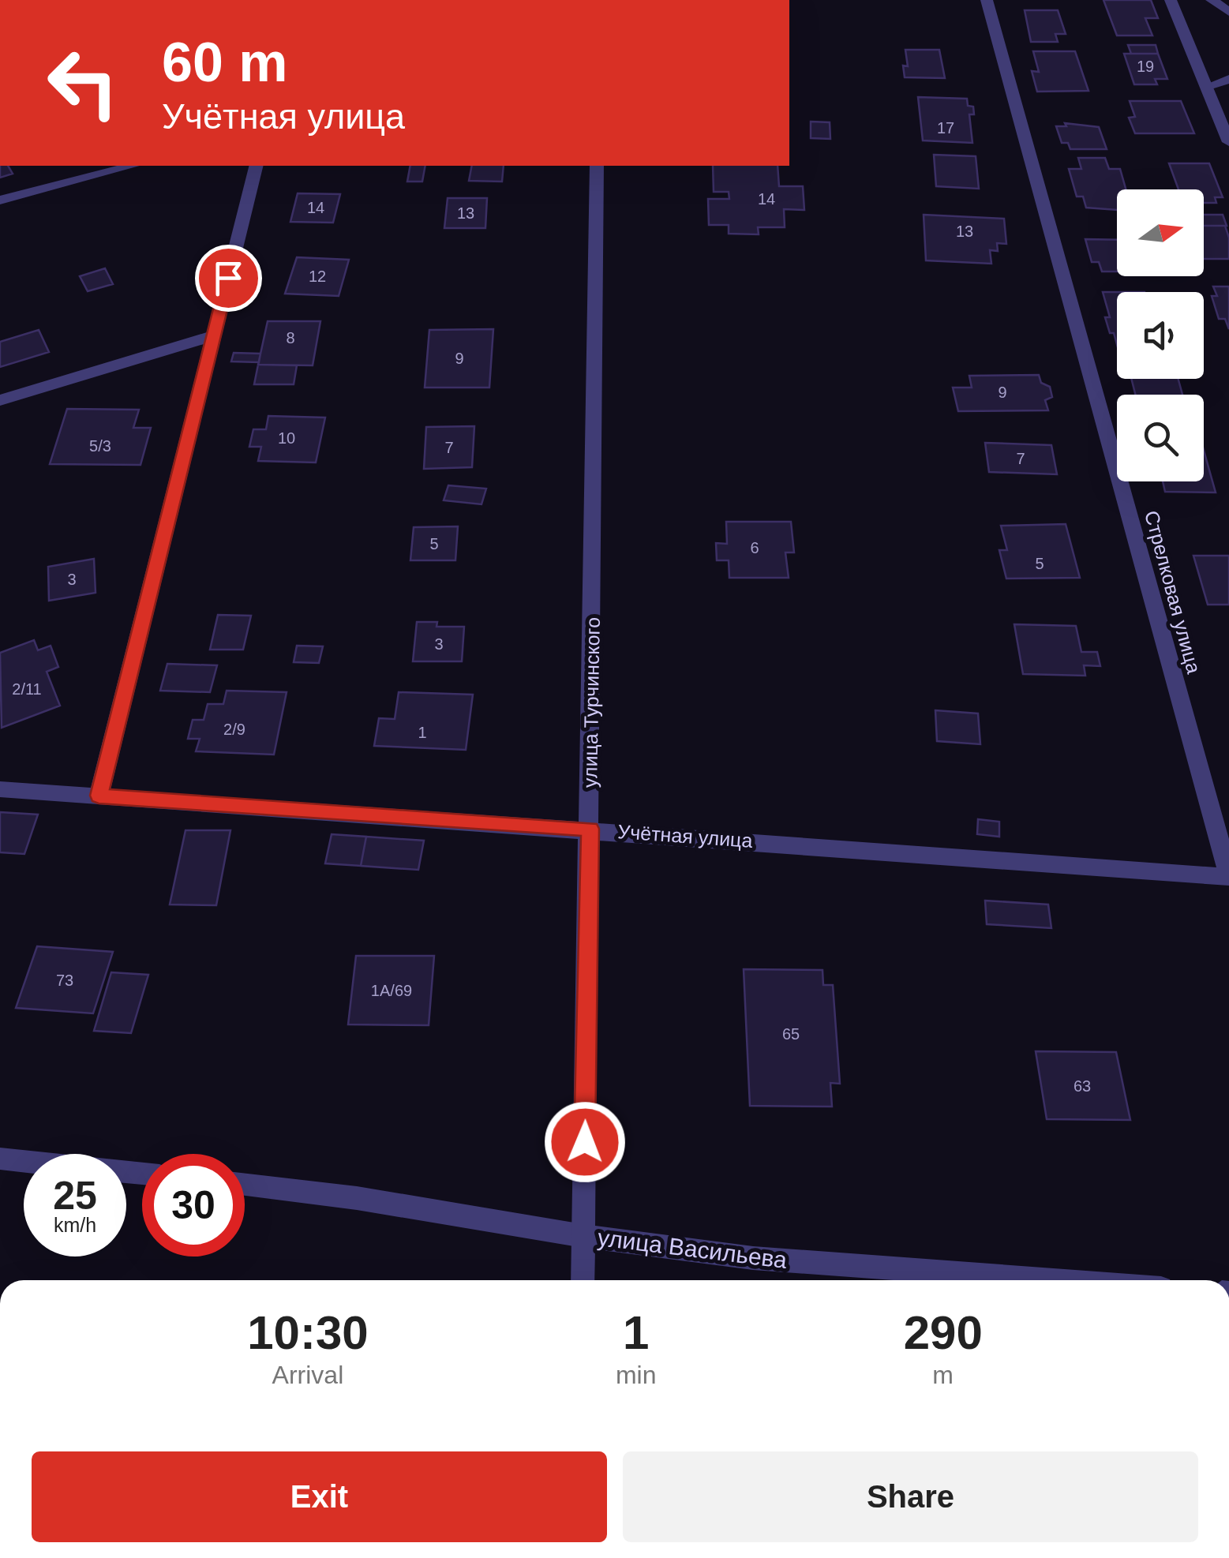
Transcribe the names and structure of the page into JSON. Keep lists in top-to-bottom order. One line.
{"streets":{"street":["Стрелковая улица","улица Турчинского","Учётная улица","улица Васильева"]},"crossings":[["Стрелковая улица","Учётная улица"],["улица Турчинского","Учётная улица"],["улица Турчинского","улица Васильева"]],"house_numbers":["19","17","14","14","13","13","12","8","9","9","10","5/3","7","7","5","6","5","3","3","2/11","2/9","1","73","1А/69","65","63"],"north":"right","page":{"turn":["60 m","Учётная улица"],"speed":"25 km/h","limit":"30","eta":["10:30","Arrival","1","min","290","m"],"buttons":["Exit","Share"]}}
